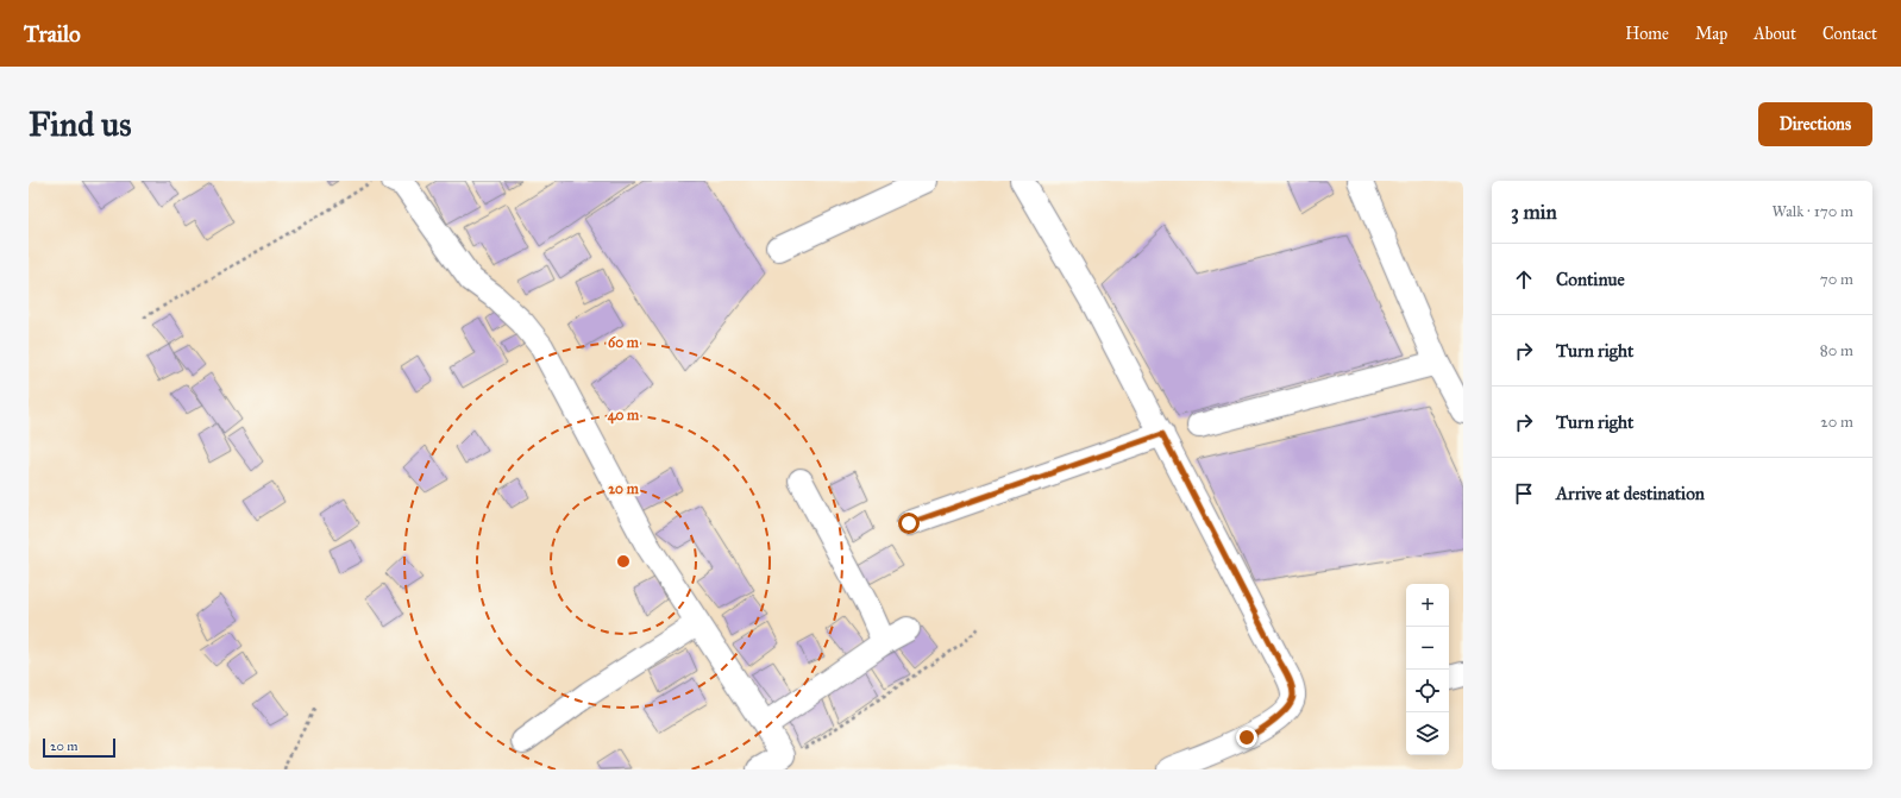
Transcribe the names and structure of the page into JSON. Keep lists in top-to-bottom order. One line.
{"scale_bar":"20 m","page":{"header":"Trailo","nav":["Home","Map","About","Contact"],"buttons":"Directions","title":"Find us","heading":["3 min","Walk · 170 m"],"list":[["Continue","70 m"],["Turn right","80 m"],["Turn right","20 m"],"Arrive at destination"],"map_buttons":["+","−"],"scale":"20 m"},"rings":["60 m","40 m","20 m"]}
